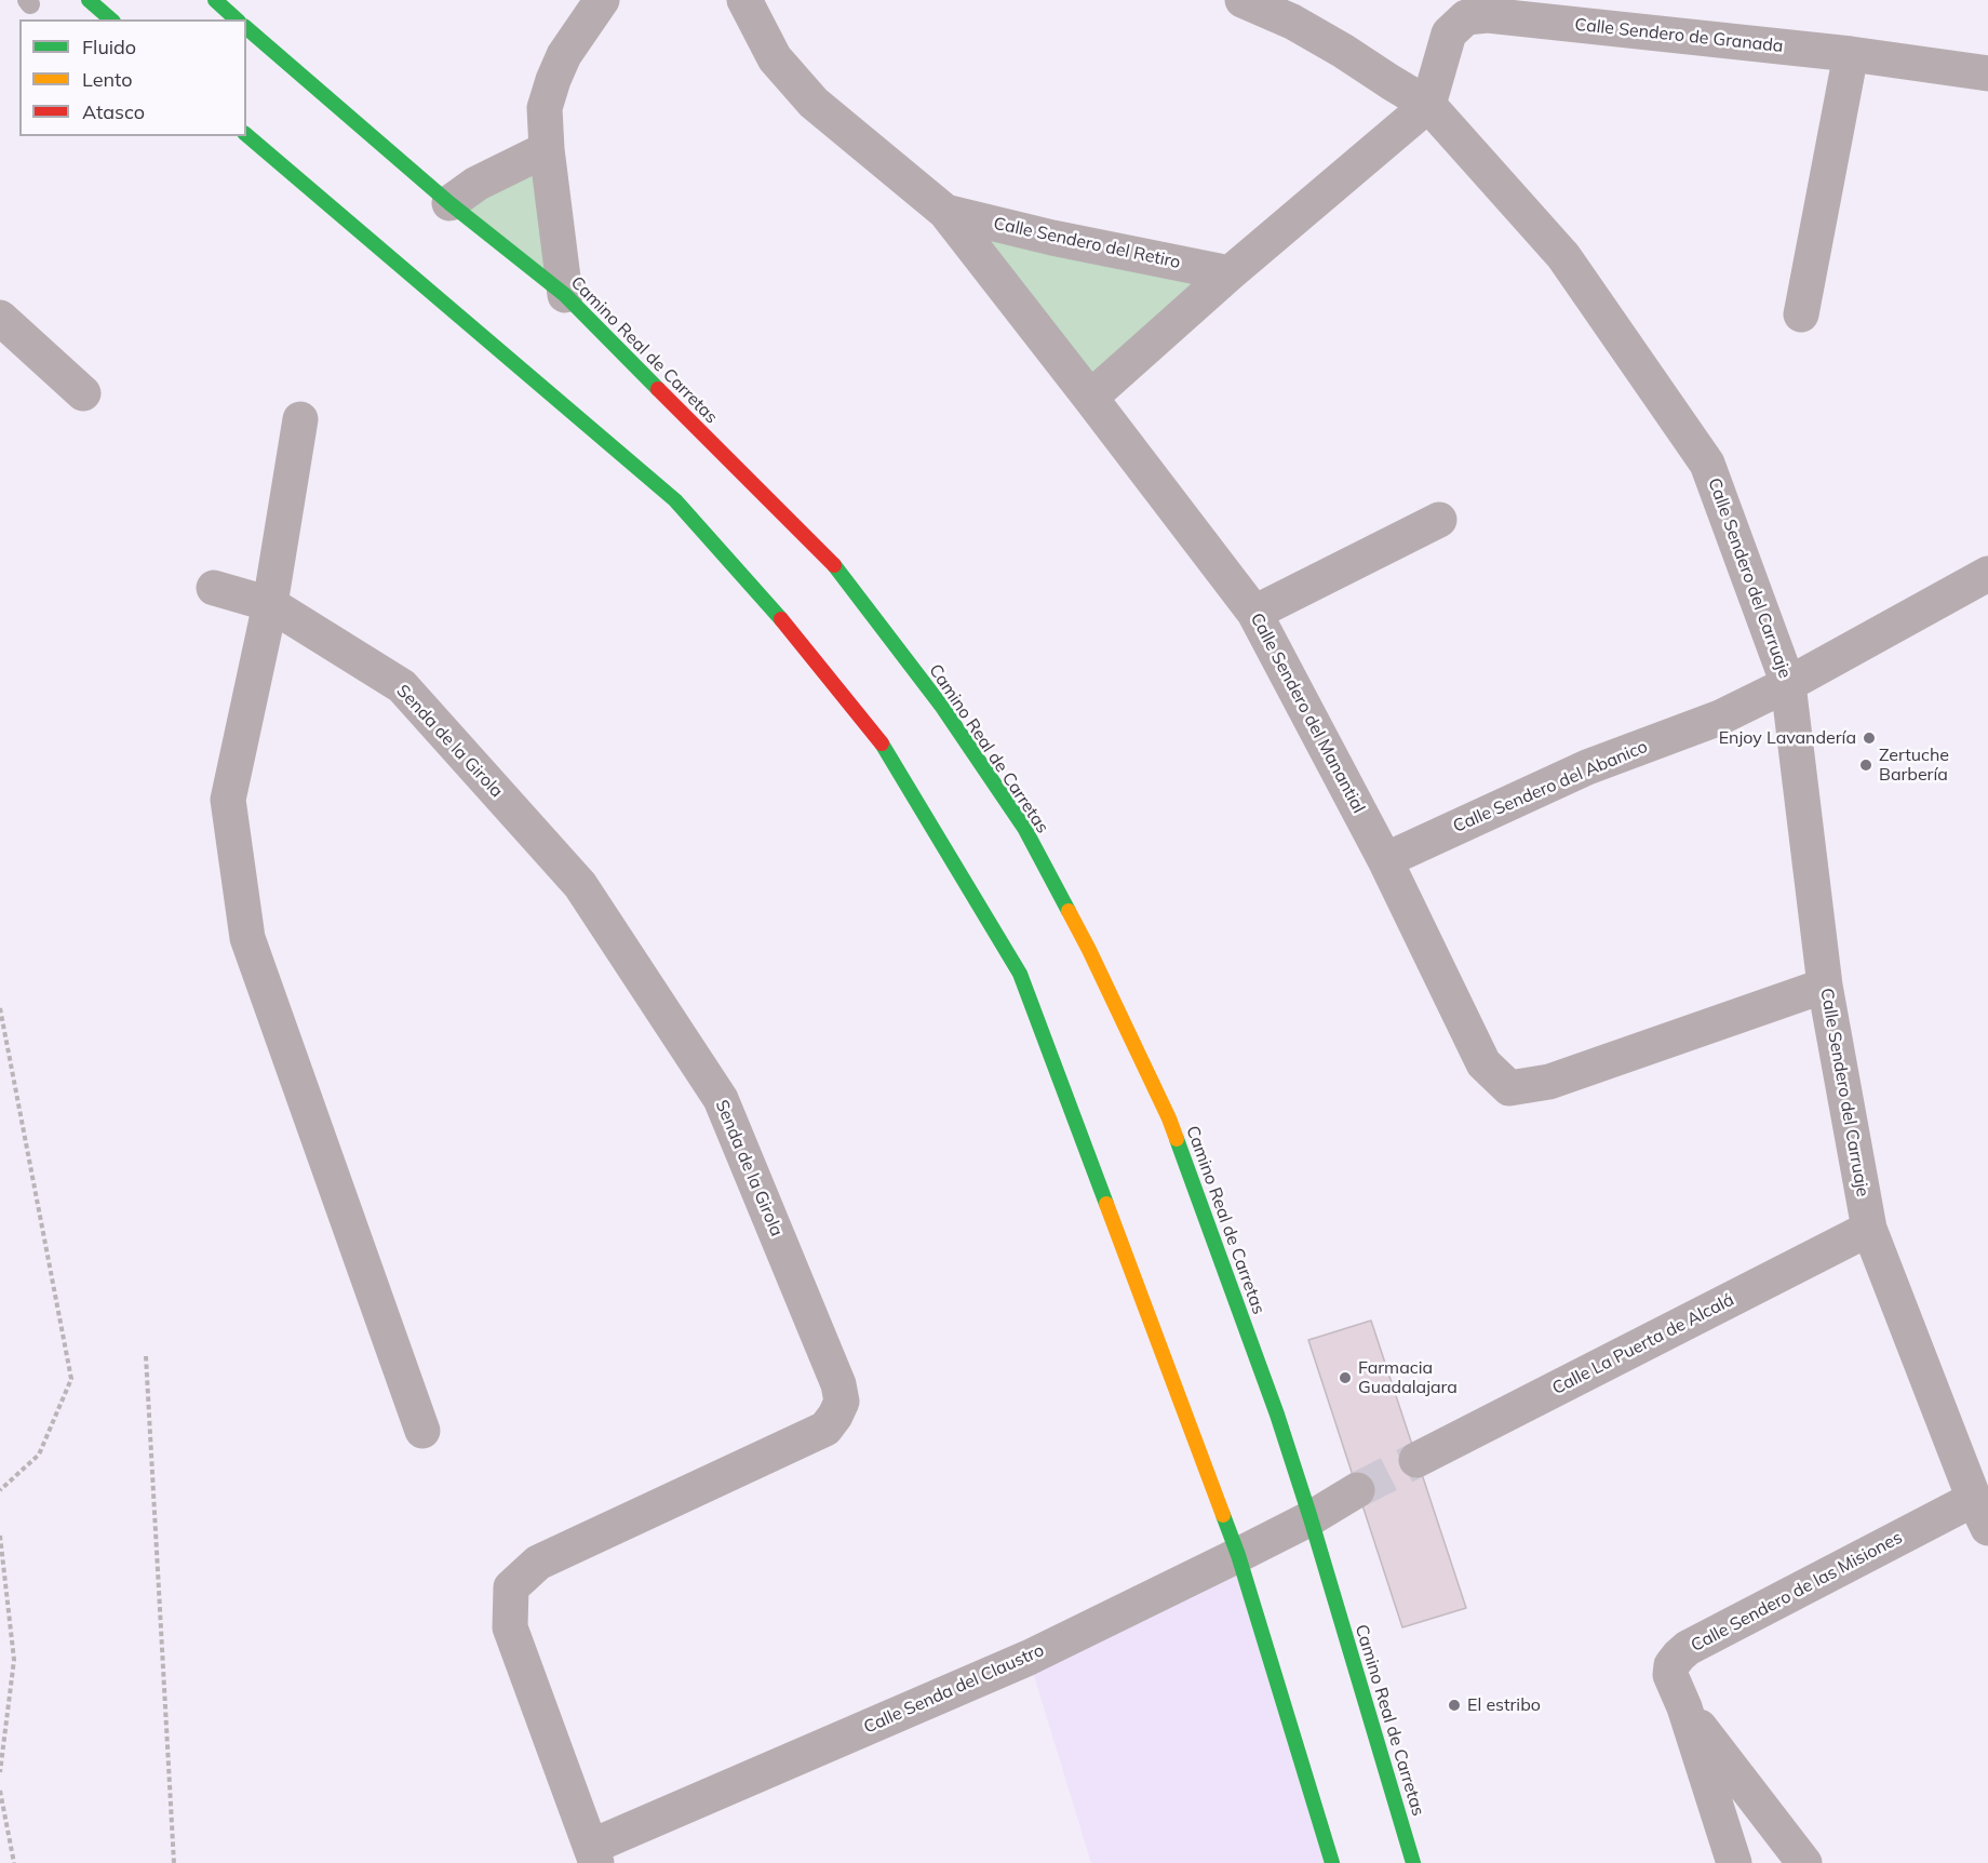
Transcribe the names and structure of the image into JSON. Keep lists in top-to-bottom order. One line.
{"streets":{"street":["Calle Sendero de Granada","Calle Sendero del Retiro","Camino Real de Carretas","Calle Sendero del Carruaje","Calle Sendero del Manantial","Senda de la Girola","Calle Sendero del Abanico","Calle La Puerta de Alcalá","Calle Sendero de las Misiones","Calle Senda del Claustro"]},"crossings":[["Calle Sendero de Granada","Calle Sendero del Carruaje"],["Calle Sendero del Retiro","Calle Sendero del Manantial"],["Camino Real de Carretas","Calle Senda del Claustro"],["Calle Sendero del Carruaje","Calle Sendero del Manantial"],["Calle Sendero del Carruaje","Calle Sendero del Abanico"],["Calle Sendero del Carruaje","Calle La Puerta de Alcalá"],["Calle Sendero del Carruaje","Calle Sendero de las Misiones"],["Calle Sendero del Manantial","Calle Sendero del Abanico"],["Senda de la Girola","Calle Senda del Claustro"]],"places":["Enjoy Lavandería","Zertuche Barbería","Farmacia Guadalajara","El estribo"],"legend":["Fluido","Lento","Atasco"]}
